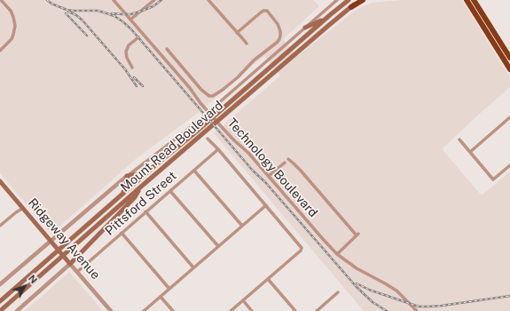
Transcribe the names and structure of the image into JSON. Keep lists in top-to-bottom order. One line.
{"streets":{"main road":["Mount Read Boulevard","Ridgeway Avenue"],"street":["Technology Boulevard","Pittsford Street"]},"crossings":[["Mount Read Boulevard","Ridgeway Avenue"],["Pittsford Street","Ridgeway Avenue"]],"north":"top right"}
